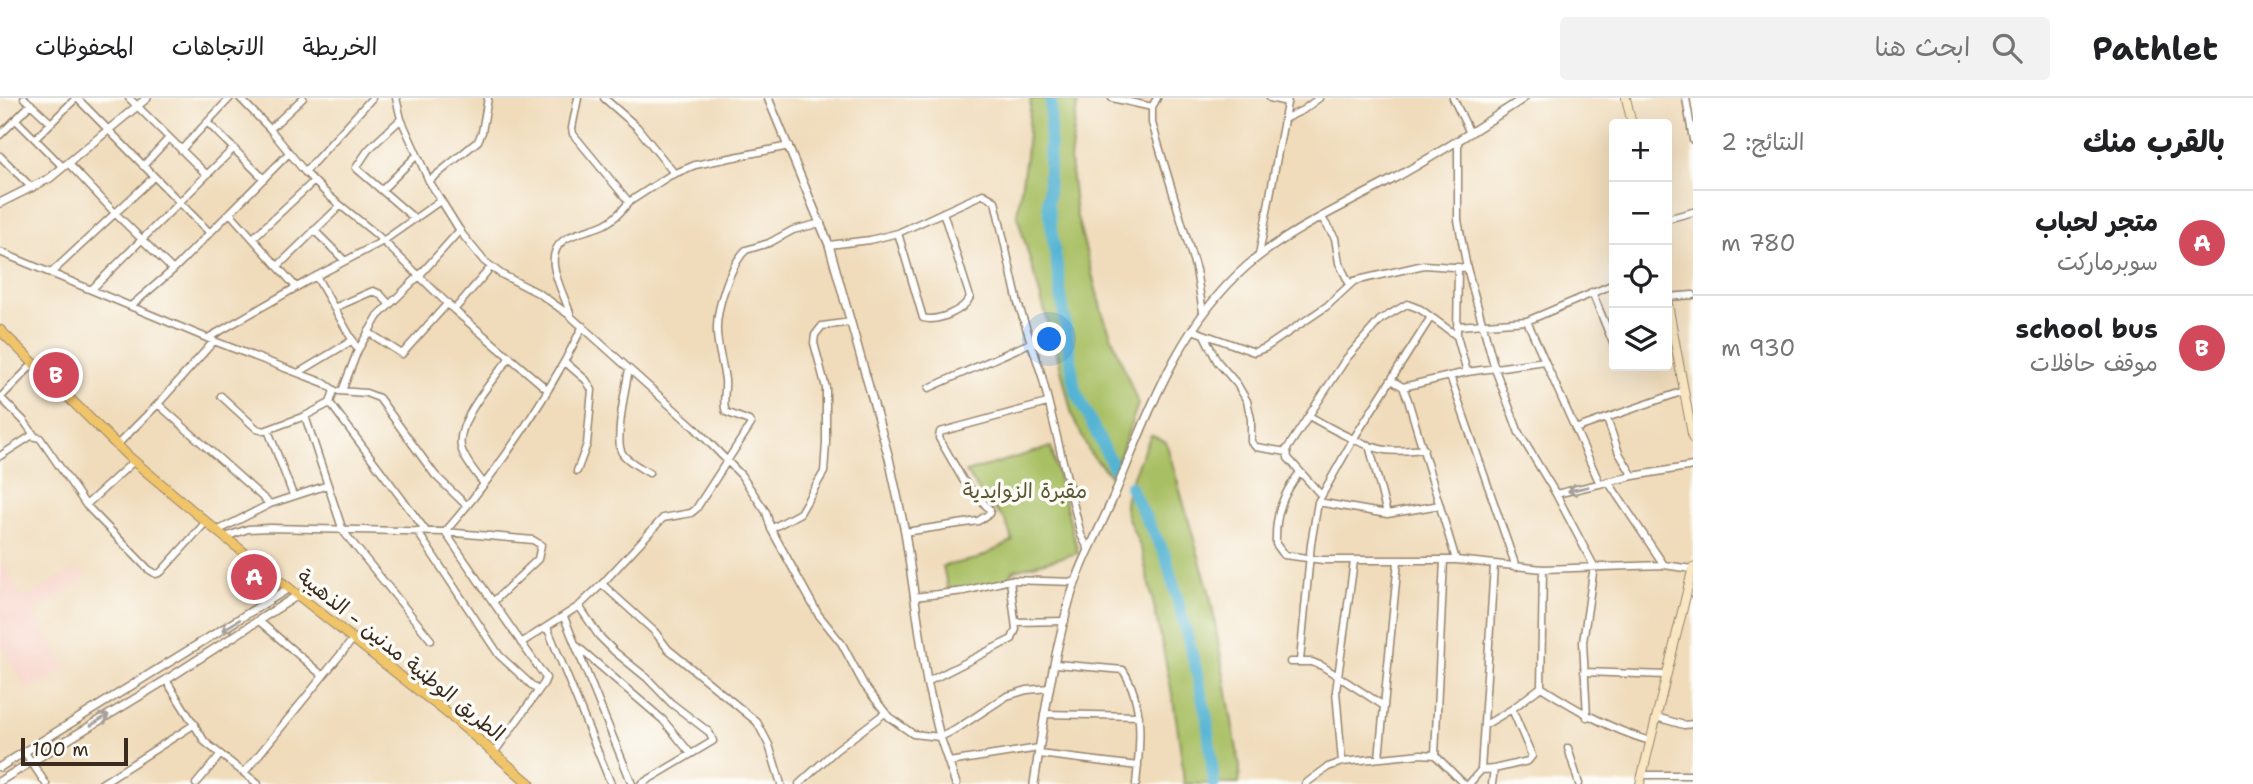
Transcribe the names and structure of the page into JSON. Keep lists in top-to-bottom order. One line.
{"streets":{"main road":["الطريق الوطنية مدنين - الذهيبة"]},"parks":["مقبرة الزوايدية"],"scale_bar":"100 m","page":{"header":"Pathlet","search":"ابحث هنا","nav":["الخريطة","الاتجاهات","المحفوظات"],"heading":["بالقرب منك","النتائج: 2"],"map_buttons":["+","−"],"list":[{"mark":"A","name":"متجر لحباب","note":"سوبرماركت","value":"780 m"},{"mark":"B","name":"school bus","note":"موقف حافلات","value":"930 m"}],"pins":["B","A"],"scale":"100 m"}}
